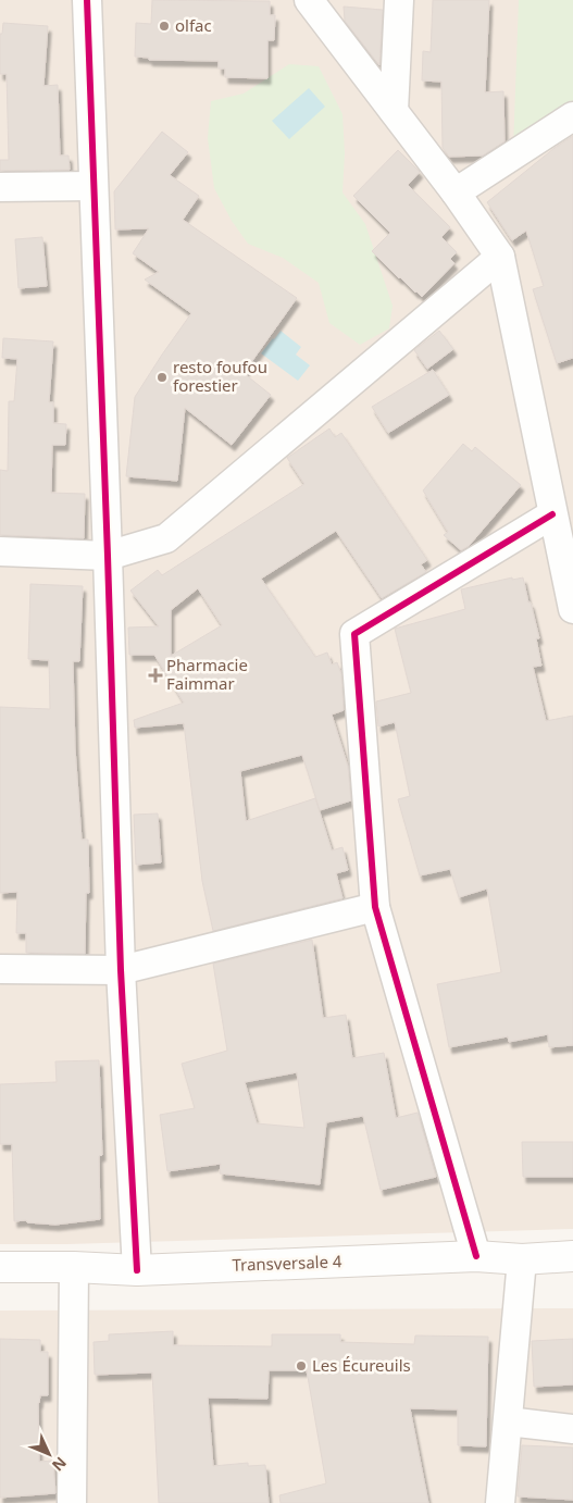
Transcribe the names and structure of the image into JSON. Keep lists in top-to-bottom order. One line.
{"streets":{"main road":["Transversale 4"]},"places":{"other":["olfac","resto foufou forestier","Les Écureuils"],"health":["Pharmacie Faimmar"]},"north":"bottom right"}
